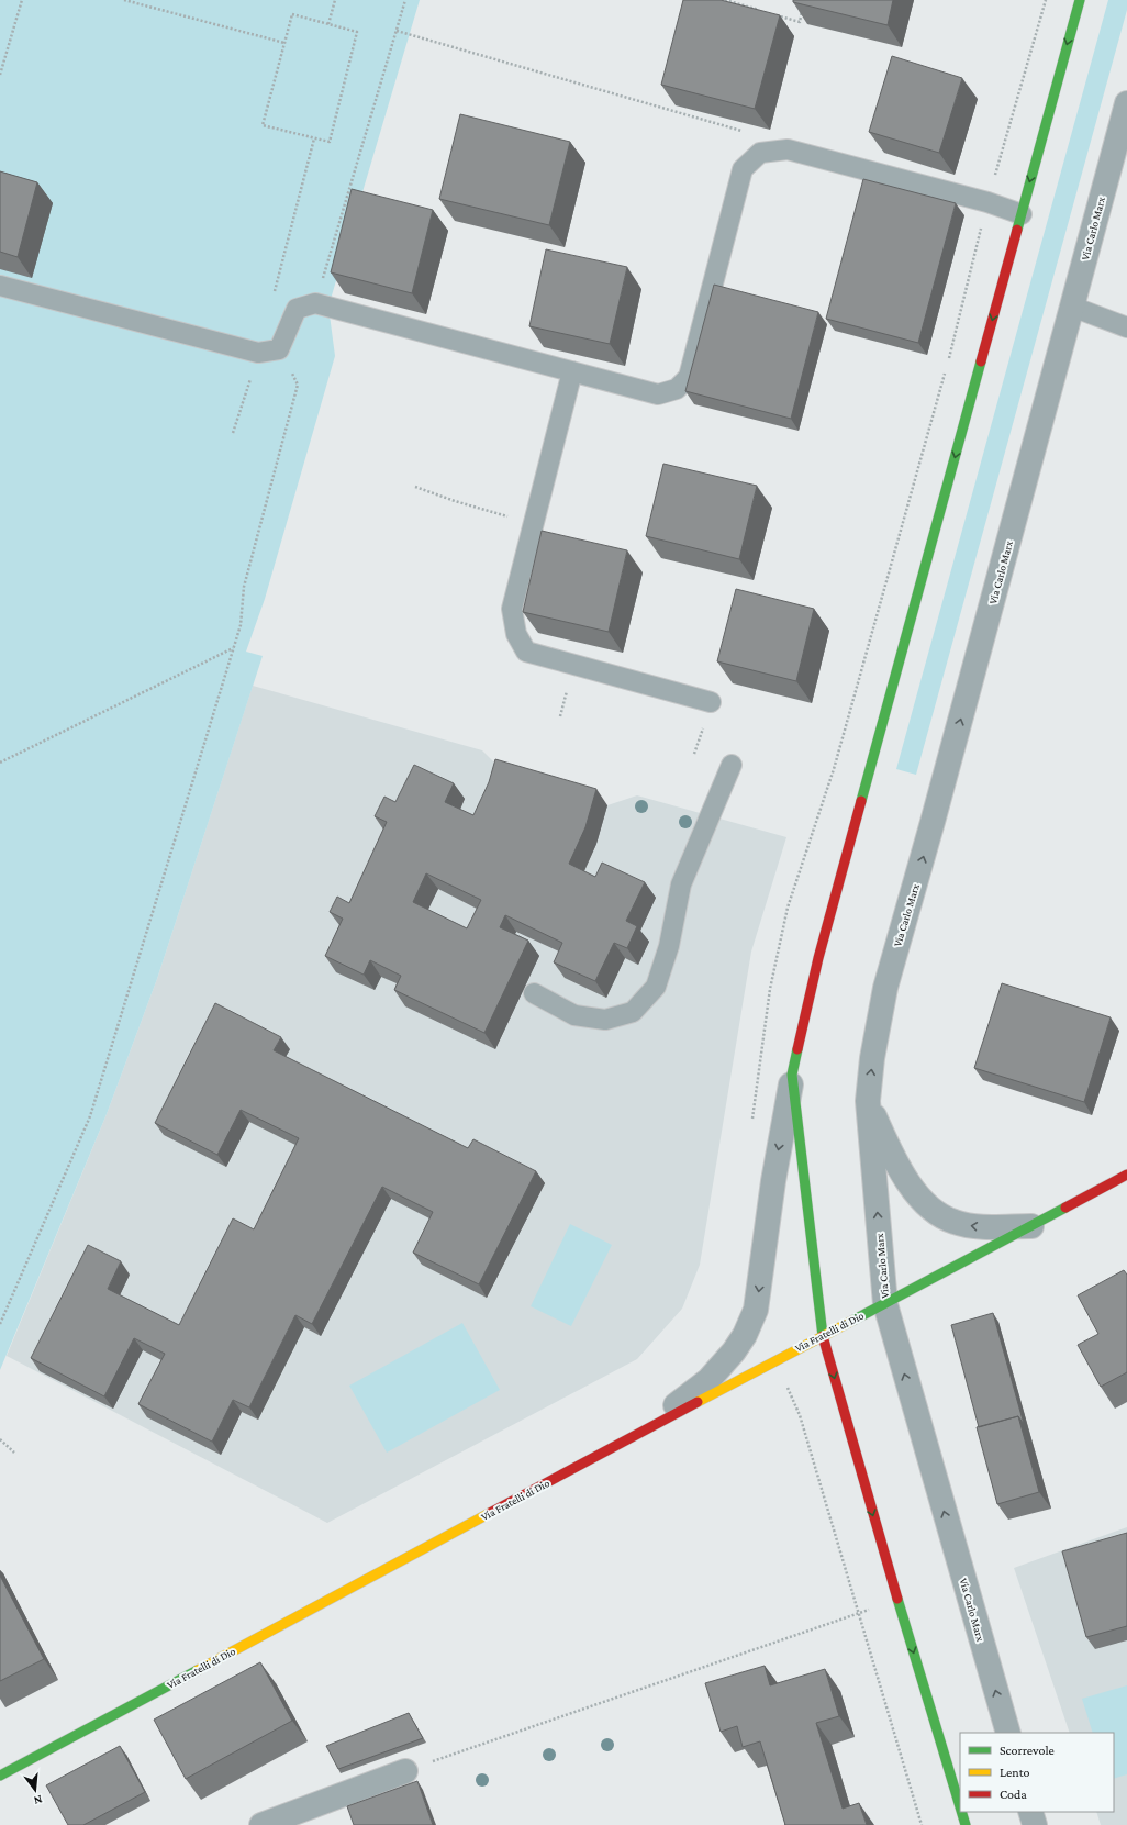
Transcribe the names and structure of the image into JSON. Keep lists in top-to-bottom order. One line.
{"streets":{"street":["Via Carlo Marx","Via Fratelli di Dio"]},"crossings":[["Via Carlo Marx","Via Fratelli di Dio"]],"legend":["Scorrevole","Lento","Coda"],"north":"bottom"}
